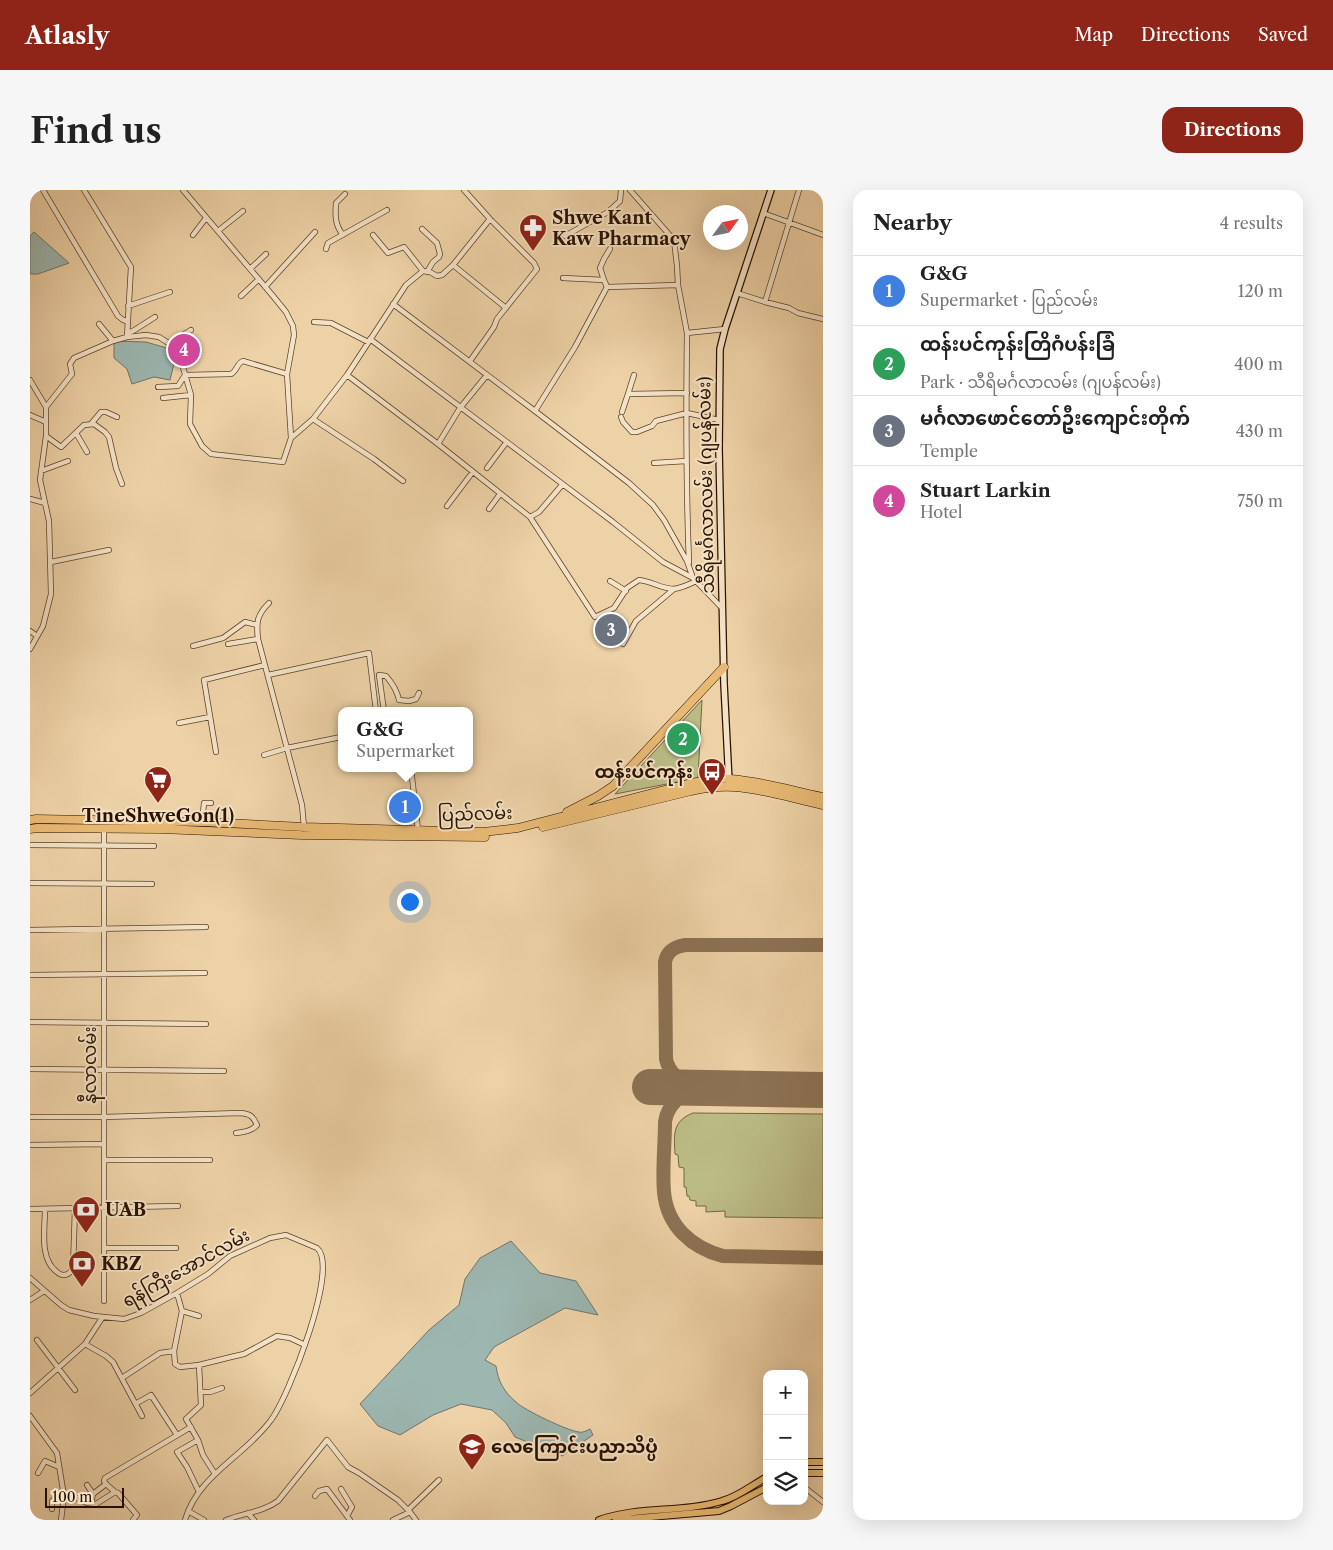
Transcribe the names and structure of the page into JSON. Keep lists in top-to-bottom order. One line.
{"streets":{"highway":["ပြည်လမ်း"],"street":["သီရိမင်္ဂလာလမ်း (ဂျပန်လမ်း)","နီလာလမ်း","ရန်ကြီးအောင်လမ်း"]},"crossings":[["သီရိမင်္ဂလာလမ်း (ဂျပန်လမ်း)","ပြည်လမ်း"],["ပြည်လမ်း","နီလာလမ်း"]],"places":{"pharmacy":["Shwe Kant Kaw Pharmacy"],"bus stop":["ထန်းပင်ကုန်း"],"supermarket":["TineShweGon(1)"],"bank":["UAB","KBZ"],"school or university":["လေကြောင်းပညာသိပ္ပံ"]},"scale_bar":"100 m","north":"top right","page":{"header":"Atlasly","nav":["Map","Directions","Saved"],"buttons":"Directions","title":"Find us","heading":["Nearby","4 results"],"list":[{"mark":"1","name":"G&G","note":"Supermarket · ပြည်လမ်း","value":"120 m"},{"mark":"2","name":"ထန်းပင်ကုန်းတြိဂံပန်းခြံ","note":"Park · သီရိမင်္ဂလာလမ်း (ဂျပန်လမ်း)","value":"400 m"},{"mark":"3","name":"မင်္ဂလာဖောင်တော်ဦးကျောင်းတိုက်","note":"Temple","value":"430 m"},{"mark":"4","name":"Stuart Larkin","note":"Hotel","value":"750 m"}],"pins":["4","3","2","1"],"popup":["G&G","Supermarket"],"map_buttons":["+","−"],"scale":"100 m"}}
